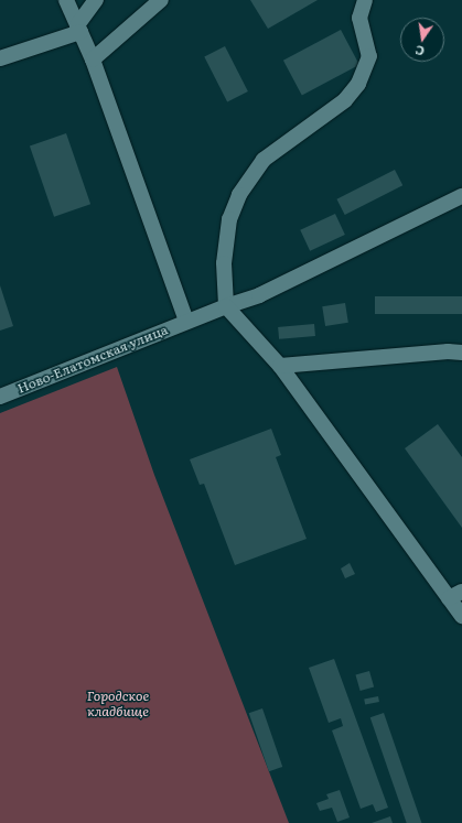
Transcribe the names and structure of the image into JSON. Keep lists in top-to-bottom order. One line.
{"streets":{"street":["Ново-Елатомская улица"]},"parks":["Городское кладбище"],"north":"bottom"}
